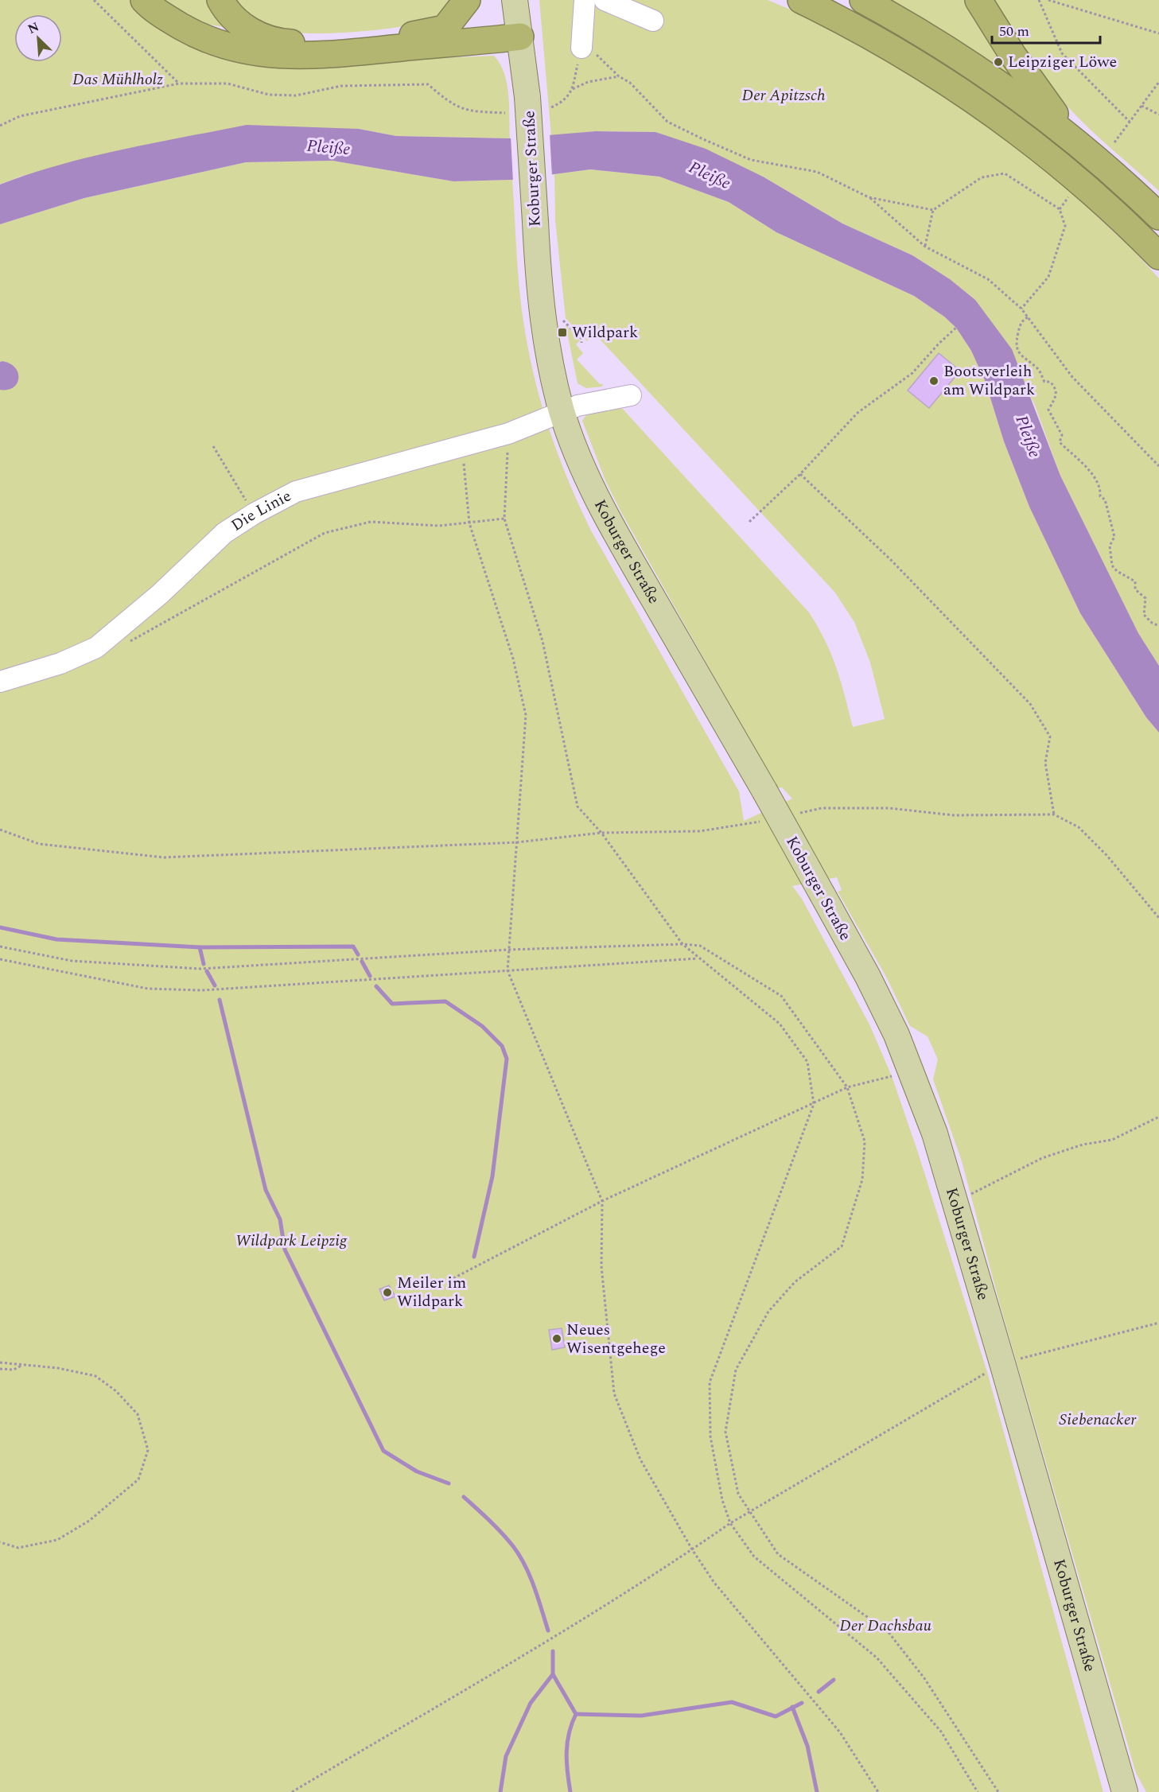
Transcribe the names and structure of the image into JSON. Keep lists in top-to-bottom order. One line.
{"streets":{"main road":["Koburger Straße"],"lane":["Die Linie"]},"crossings":[["Koburger Straße","Die Linie"]],"water":["Pleiße"],"parks":["Das Mühlholz","Der Apitzsch","Wildpark Leipzig","Siebenacker","Der Dachsbau"],"places":{"other":["Leipziger Löwe","Bootsverleih am Wildpark","Meiler im Wildpark","Neues Wisentgehege"],"transit":["Wildpark"]},"scale_bar":"50 m","north":"top left"}
